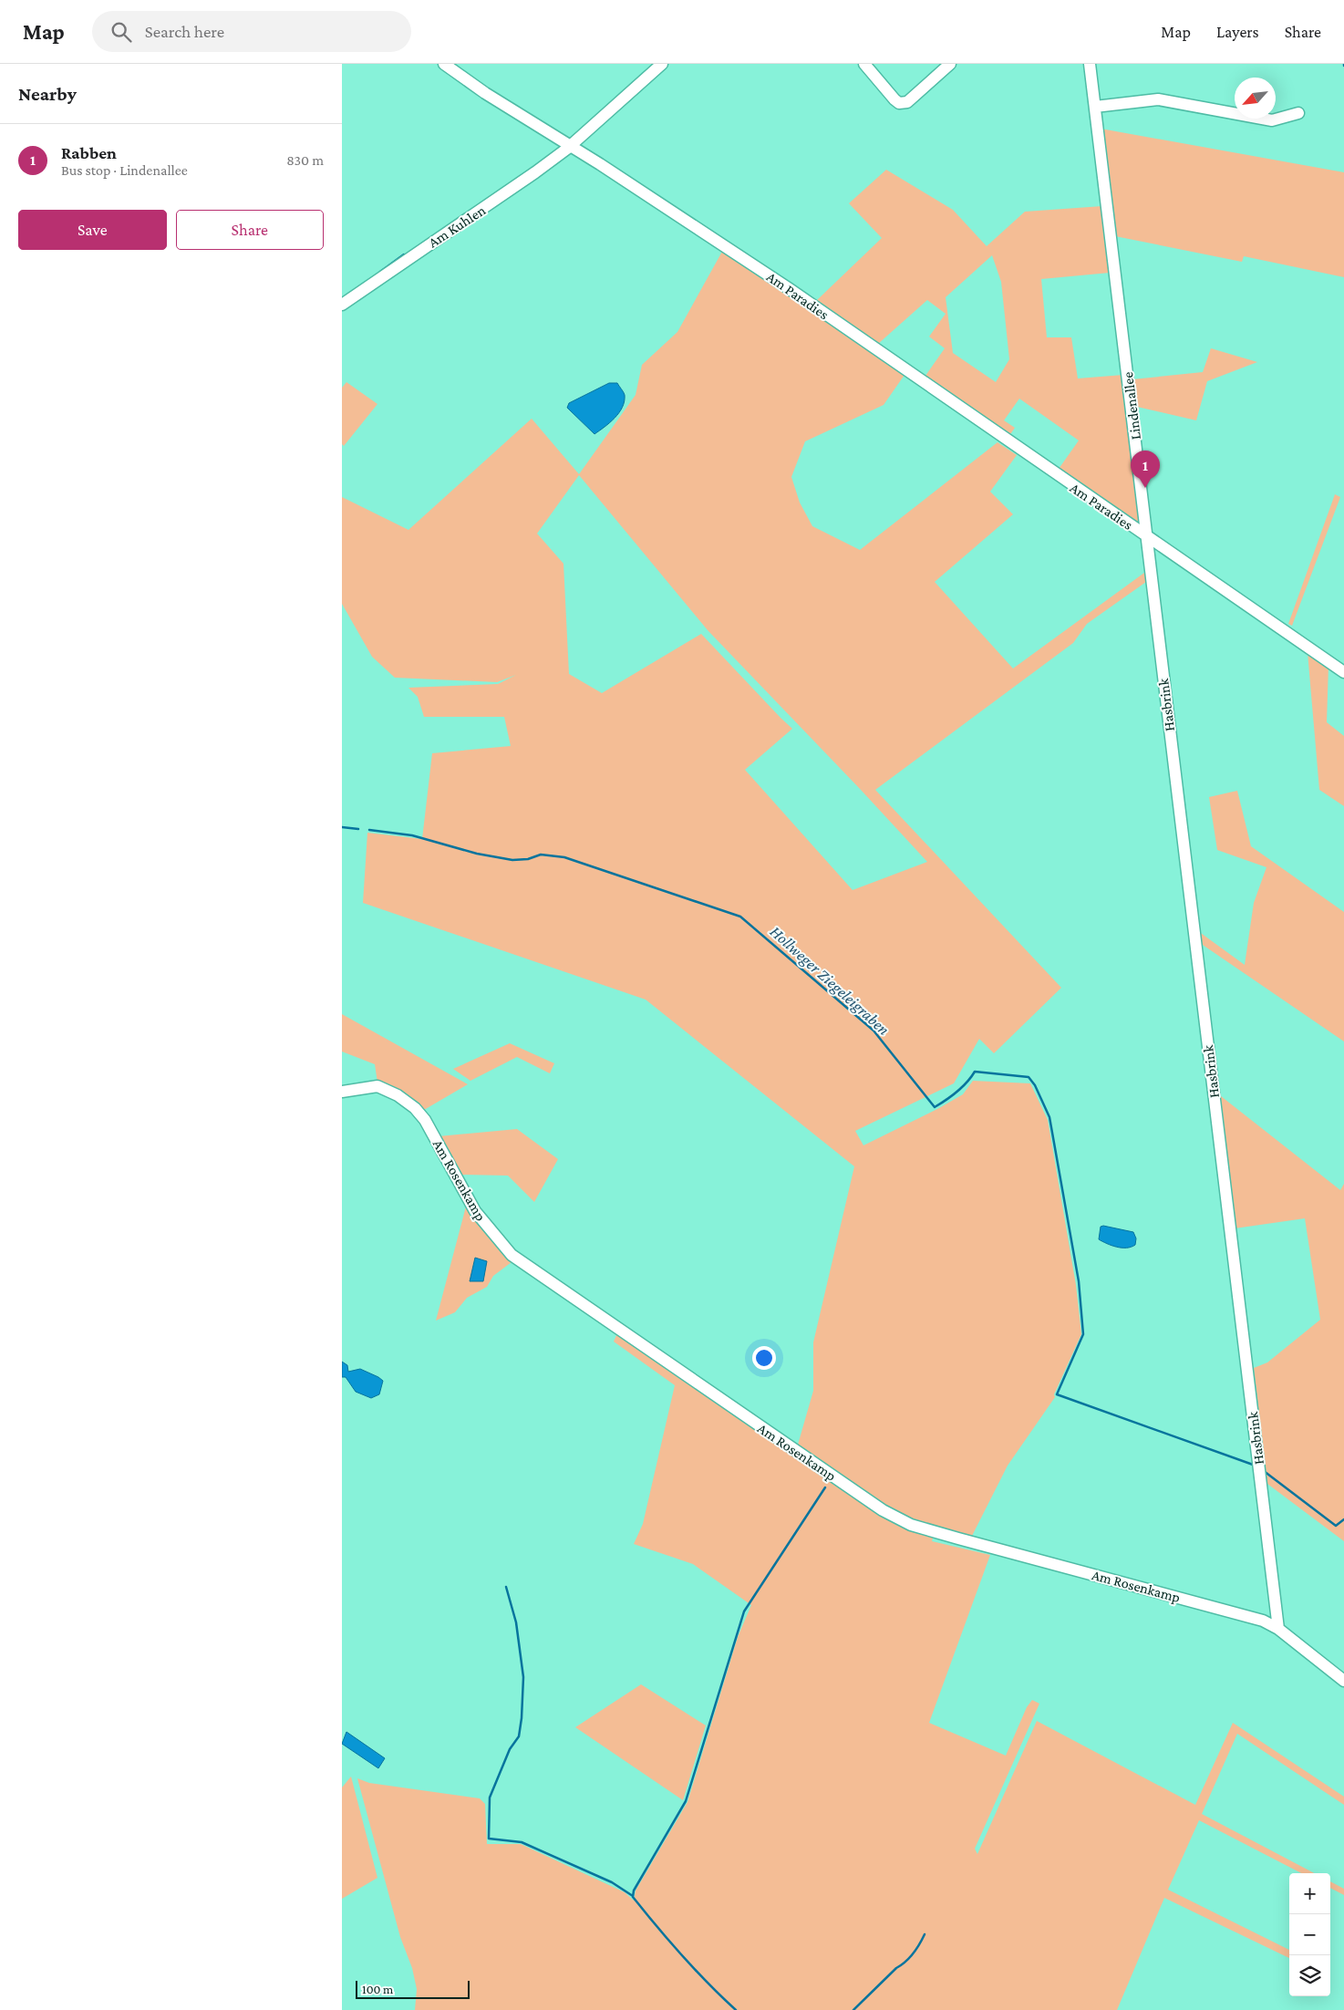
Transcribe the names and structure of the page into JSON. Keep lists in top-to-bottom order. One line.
{"streets":{"street":["Am Kuhlen","Am Paradies","Lindenallee","Hasbrink","Am Rosenkamp"]},"crossings":[["Am Kuhlen","Am Paradies"],["Am Paradies","Lindenallee"],["Am Paradies","Hasbrink"],["Lindenallee","Hasbrink"],["Hasbrink","Am Rosenkamp"]],"water":["Hollweger Ziegeleigraben"],"scale_bar":"100 m","north":"bottom left","page":{"header":"Map","search":"Search here","nav":["Map","Layers","Share"],"heading":"Nearby","list":[{"mark":"1","name":"Rabben","note":"Bus stop · Lindenallee","value":"830 m"}],"buttons":["Save","Share"],"pins":"1","map_buttons":["+","−"],"scale":"100 m"}}
